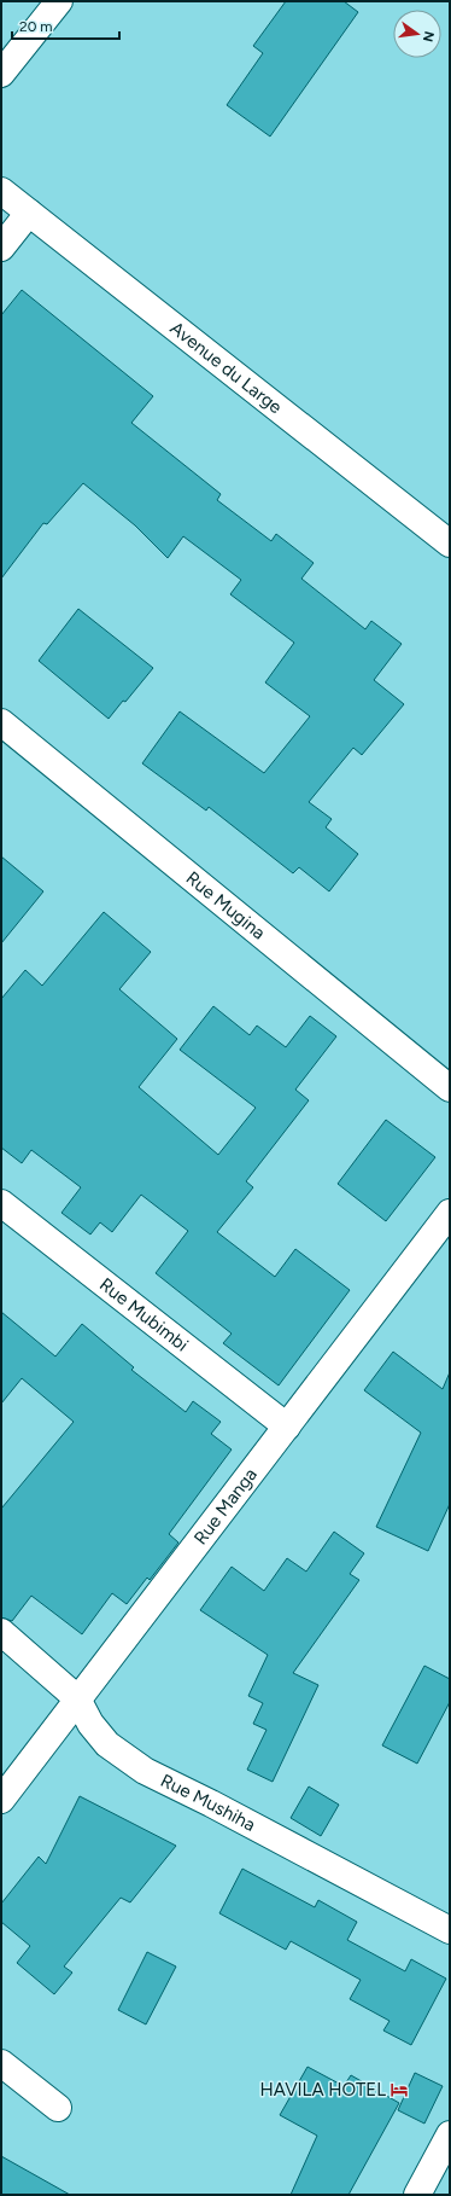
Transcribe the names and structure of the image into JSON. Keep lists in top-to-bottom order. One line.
{"streets":{"street":["Avenue du Large","Rue Mugina","Rue Mubimbi","Rue Manga","Rue Mushiha"]},"crossings":[["Rue Mubimbi","Rue Manga"],["Rue Manga","Rue Mushiha"]],"places":{"hotel":["HAVILA HOTEL"]},"scale_bar":"20 m","north":"right"}
